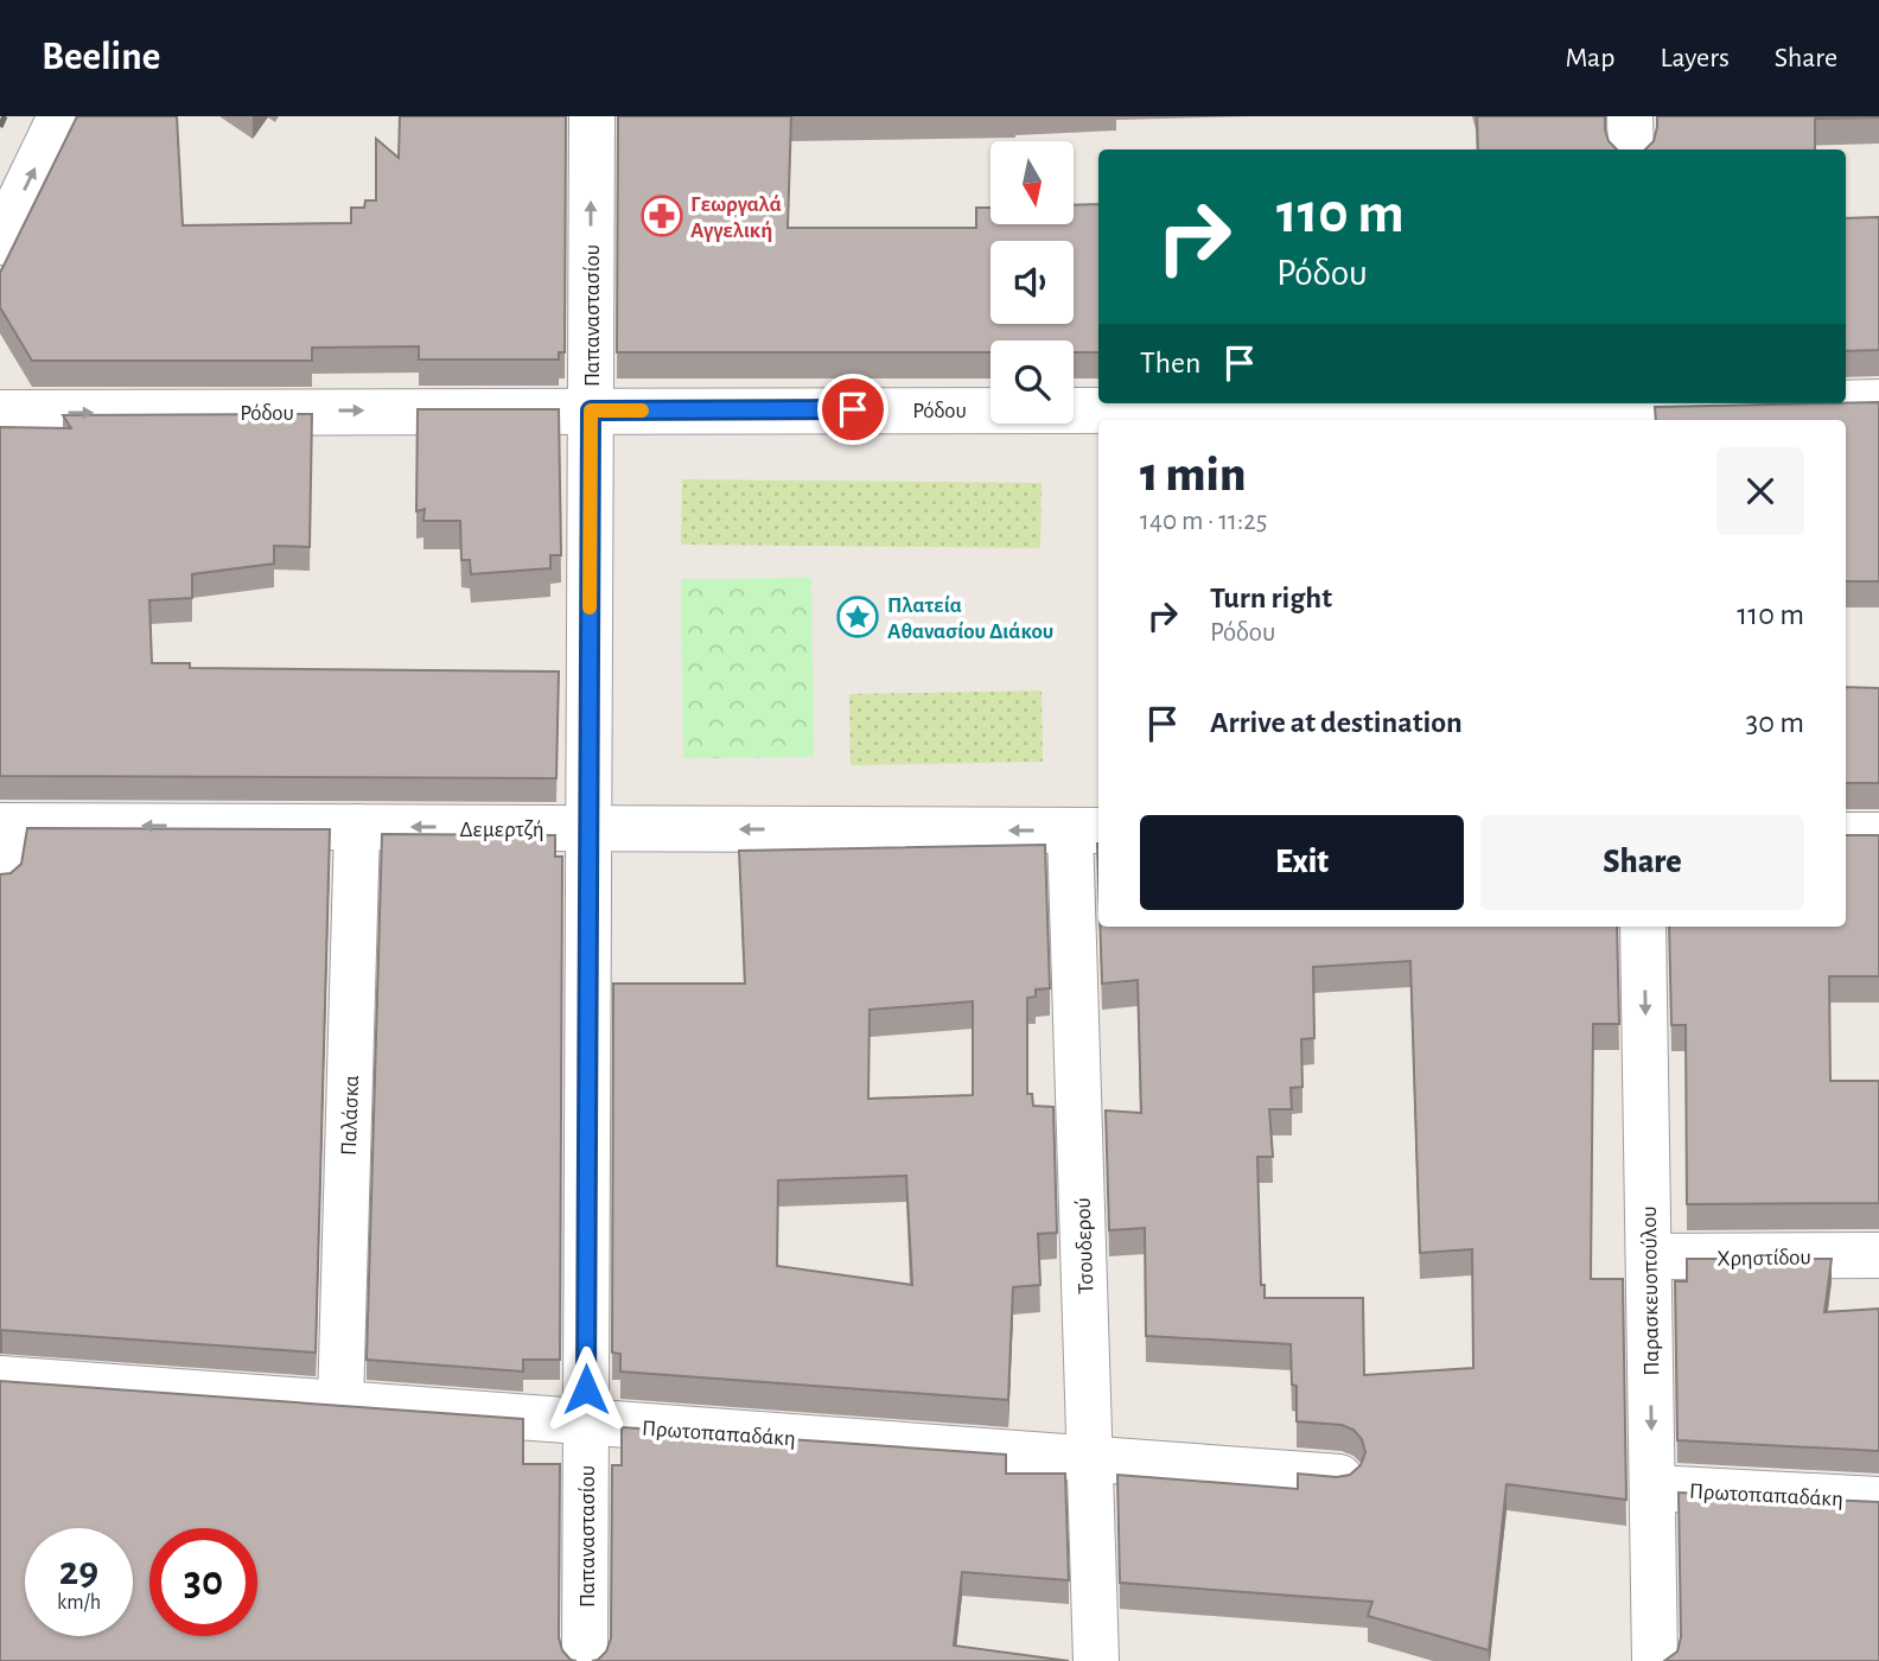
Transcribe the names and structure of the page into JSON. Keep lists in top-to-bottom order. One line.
{"streets":{"street":["Παπαναστασίου","Ρόδου","Δεμερτζή","Παλάσκα","Τσουδερού","Χρηστίδου","Παρασκευοπούλου","Πρωτοπαπαδάκη"]},"crossings":[["Παπαναστασίου","Ρόδου"],["Παπαναστασίου","Δεμερτζή"],["Παπαναστασίου","Πρωτοπαπαδάκη"],["Δεμερτζή","Παλάσκα"],["Δεμερτζή","Τσουδερού"],["Παλάσκα","Πρωτοπαπαδάκη"],["Τσουδερού","Πρωτοπαπαδάκη"],["Χρηστίδου","Παρασκευοπούλου"],["Παρασκευοπούλου","Πρωτοπαπαδάκη"]],"one_way":["Δεμερτζή","Παρασκευοπούλου"],"places":{"pharmacy":["Γεωργαλά Αγγελική"],"place":["Πλατεία Αθανασίου Διάκου"]},"north":"bottom","page":{"header":"Beeline","nav":["Map","Layers","Share"],"turn":["110 m","Ρόδου"],"then":"Then","heading":["1 min","140 m · 11:25"],"list":[{"name":"Turn right","note":"Ρόδου","value":"110 m"},{"name":"Arrive at destination","value":"30 m"}],"buttons":["Exit","Share"],"speed":"29 km/h","limit":"30"}}
